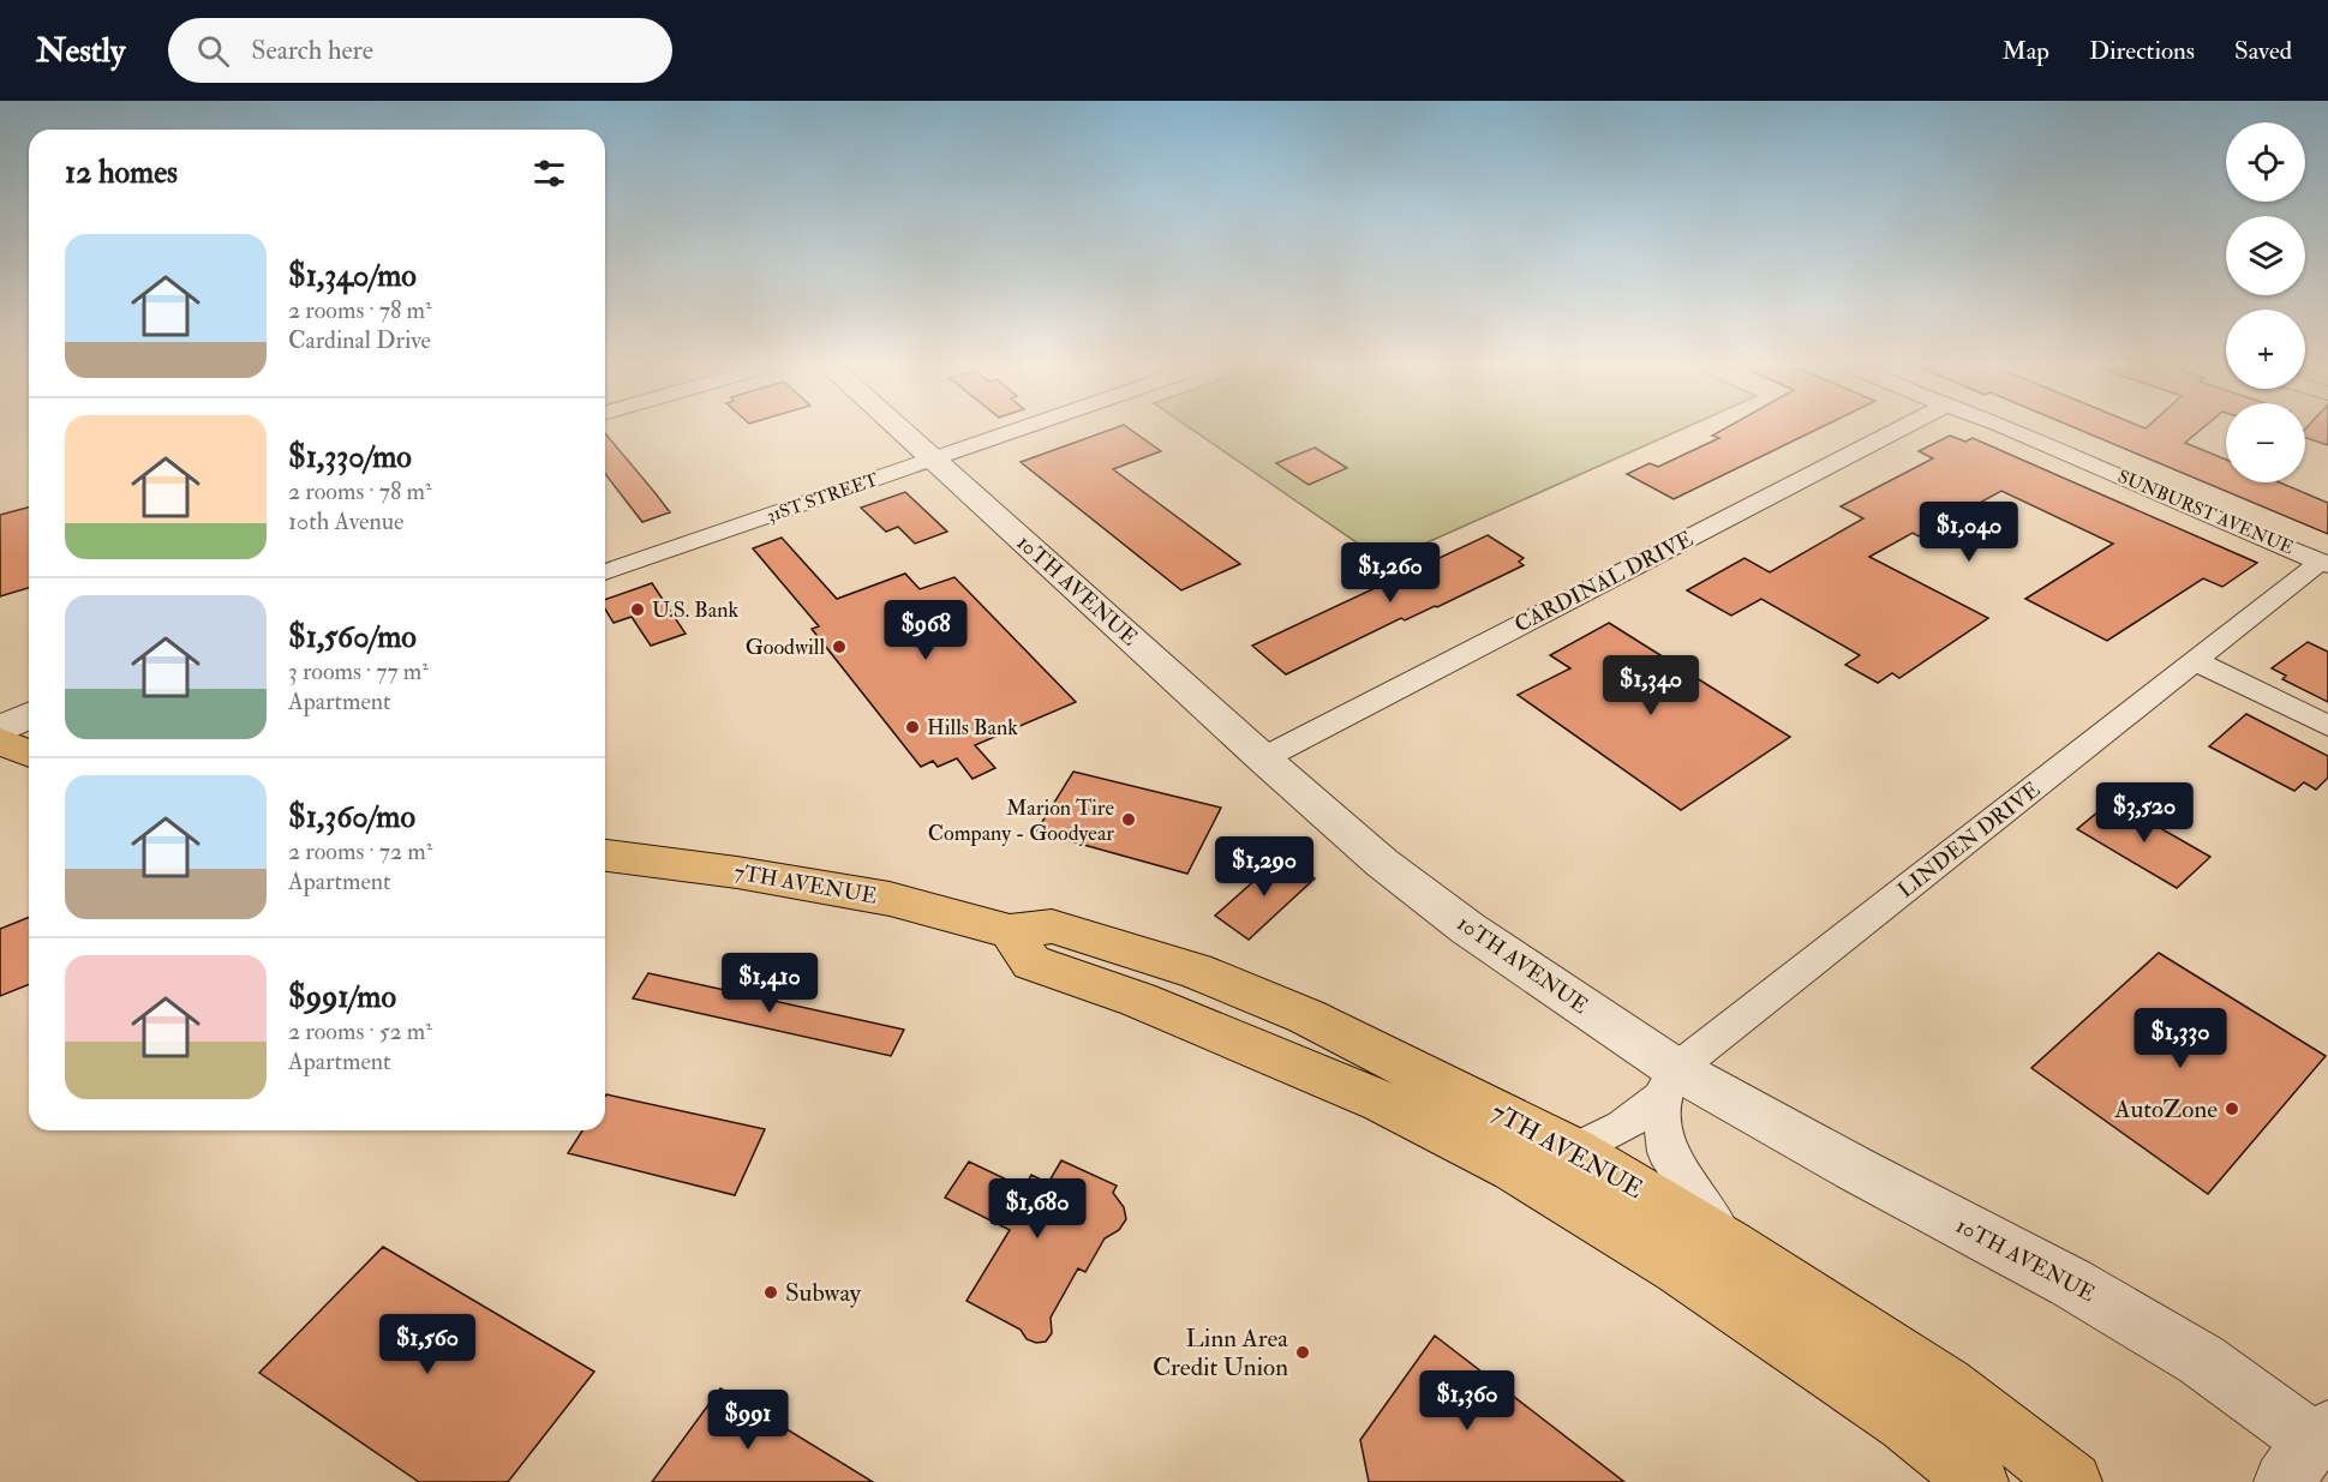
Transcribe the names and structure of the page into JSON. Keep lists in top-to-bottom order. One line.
{"streets":{"main road":["7TH AVENUE"],"street":["31ST STREET","SUNBURST AVENUE","CARDINAL DRIVE","10TH AVENUE","LINDEN DRIVE"]},"crossings":[["31ST STREET","10TH AVENUE"],["SUNBURST AVENUE","LINDEN DRIVE"],["CARDINAL DRIVE","10TH AVENUE"],["10TH AVENUE","LINDEN DRIVE"],["LINDEN DRIVE","7TH AVENUE"]],"places":["U.S. Bank","Goodwill","Hills Bank","Marion Tire Company - Goodyear","AutoZone","Subway","Linn Area Credit Union"],"page":{"header":"Nestly","search":"Search here","nav":["Map","Directions","Saved"],"map_buttons":["+","−"],"heading":"12 homes","list":[{"name":"$1,340/mo","note":"2 rooms · 78 m² · Cardinal Drive"},{"name":"$1,330/mo","note":"2 rooms · 78 m² · 10th Avenue"},{"name":"$1,560/mo","note":"3 rooms · 77 m² · Apartment"},{"name":"$1,360/mo","note":"2 rooms · 72 m² · Apartment"},{"name":"$991/mo","note":"2 rooms · 52 m² · Apartment"}],"price":["$1,040","$1,260","$968","$1,340","$3,520","$1,290","$1,410","$1,330","$1,680","$1,560","$1,360","$991"]}}
